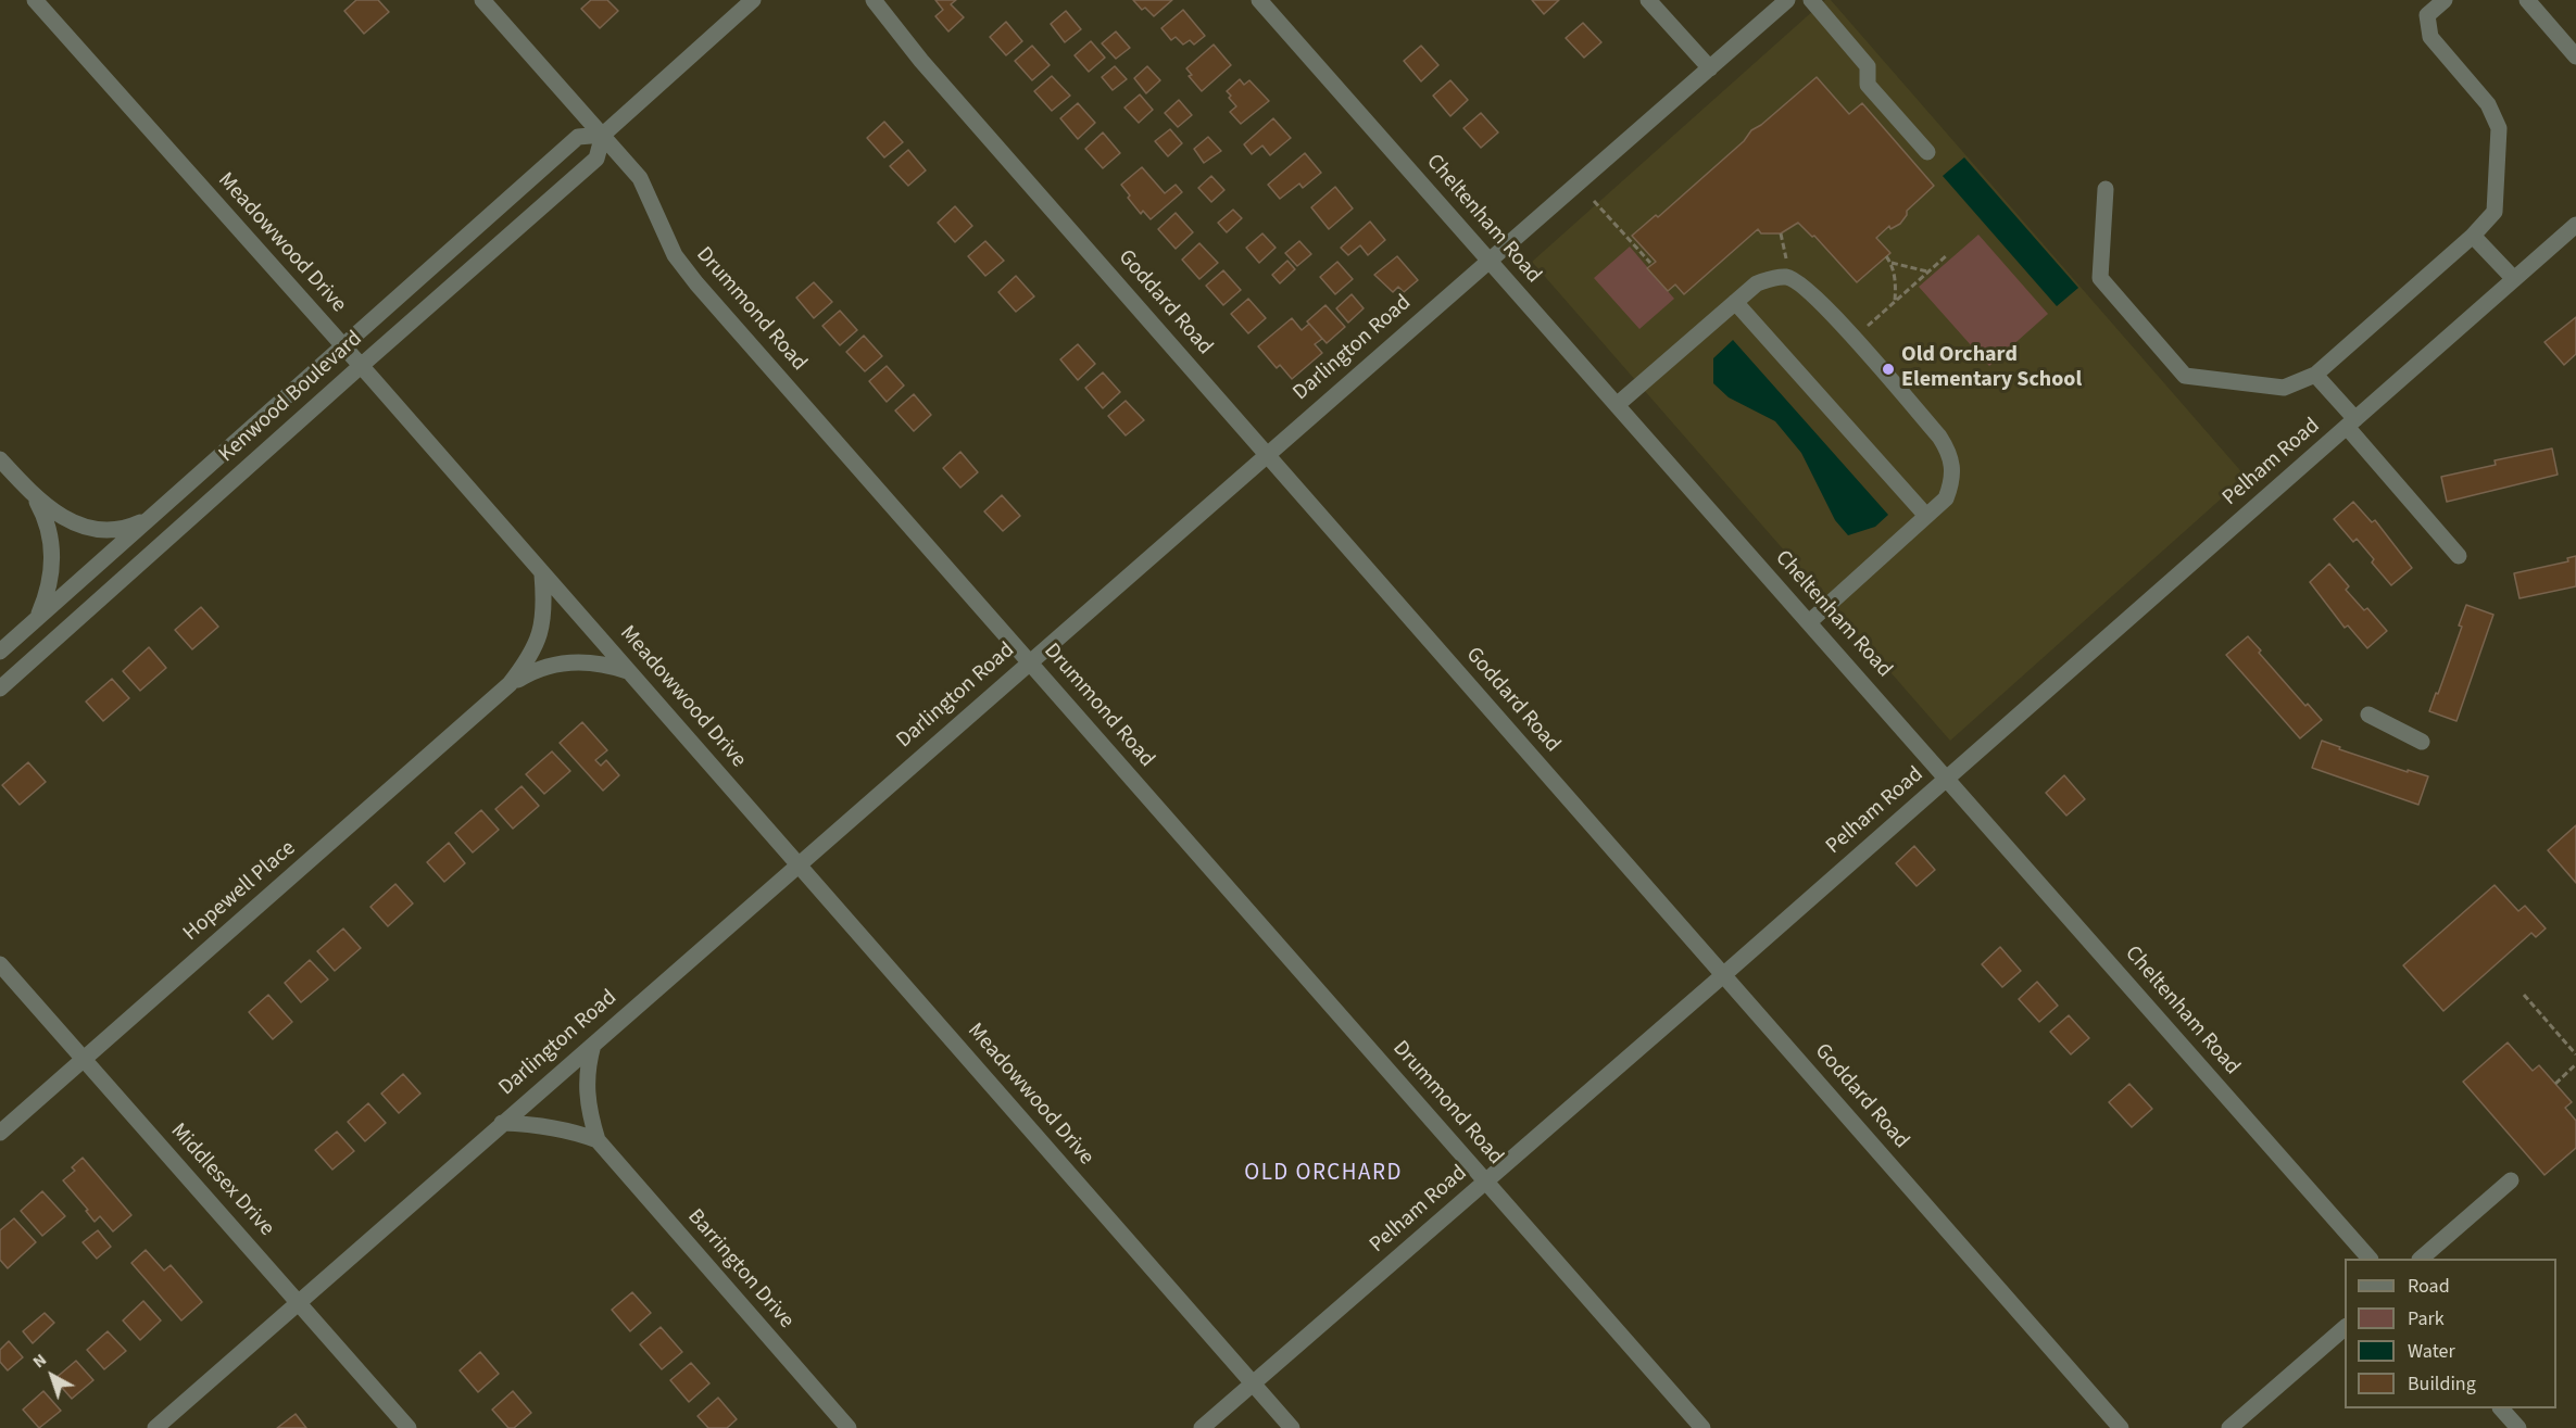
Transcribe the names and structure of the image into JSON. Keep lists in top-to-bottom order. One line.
{"streets":{"street":["Cheltenham Road","Meadowwood Drive","Goddard Road","Drummond Road","Darlington Road","Kenwood Boulevard","Pelham Road","Hopewell Place","Middlesex Drive","Barrington Drive"]},"crossings":[["Cheltenham Road","Darlington Road"],["Cheltenham Road","Pelham Road"],["Meadowwood Drive","Darlington Road"],["Meadowwood Drive","Kenwood Boulevard"],["Meadowwood Drive","Pelham Road"],["Meadowwood Drive","Hopewell Place"],["Goddard Road","Darlington Road"],["Goddard Road","Pelham Road"],["Drummond Road","Darlington Road"],["Drummond Road","Kenwood Boulevard"],["Drummond Road","Pelham Road"],["Darlington Road","Middlesex Drive"],["Darlington Road","Barrington Drive"],["Hopewell Place","Middlesex Drive"]],"districts":["OLD ORCHARD"],"places":["Old Orchard Elementary School"],"legend":["Road","Park","Water","Building"],"north":"top left"}
